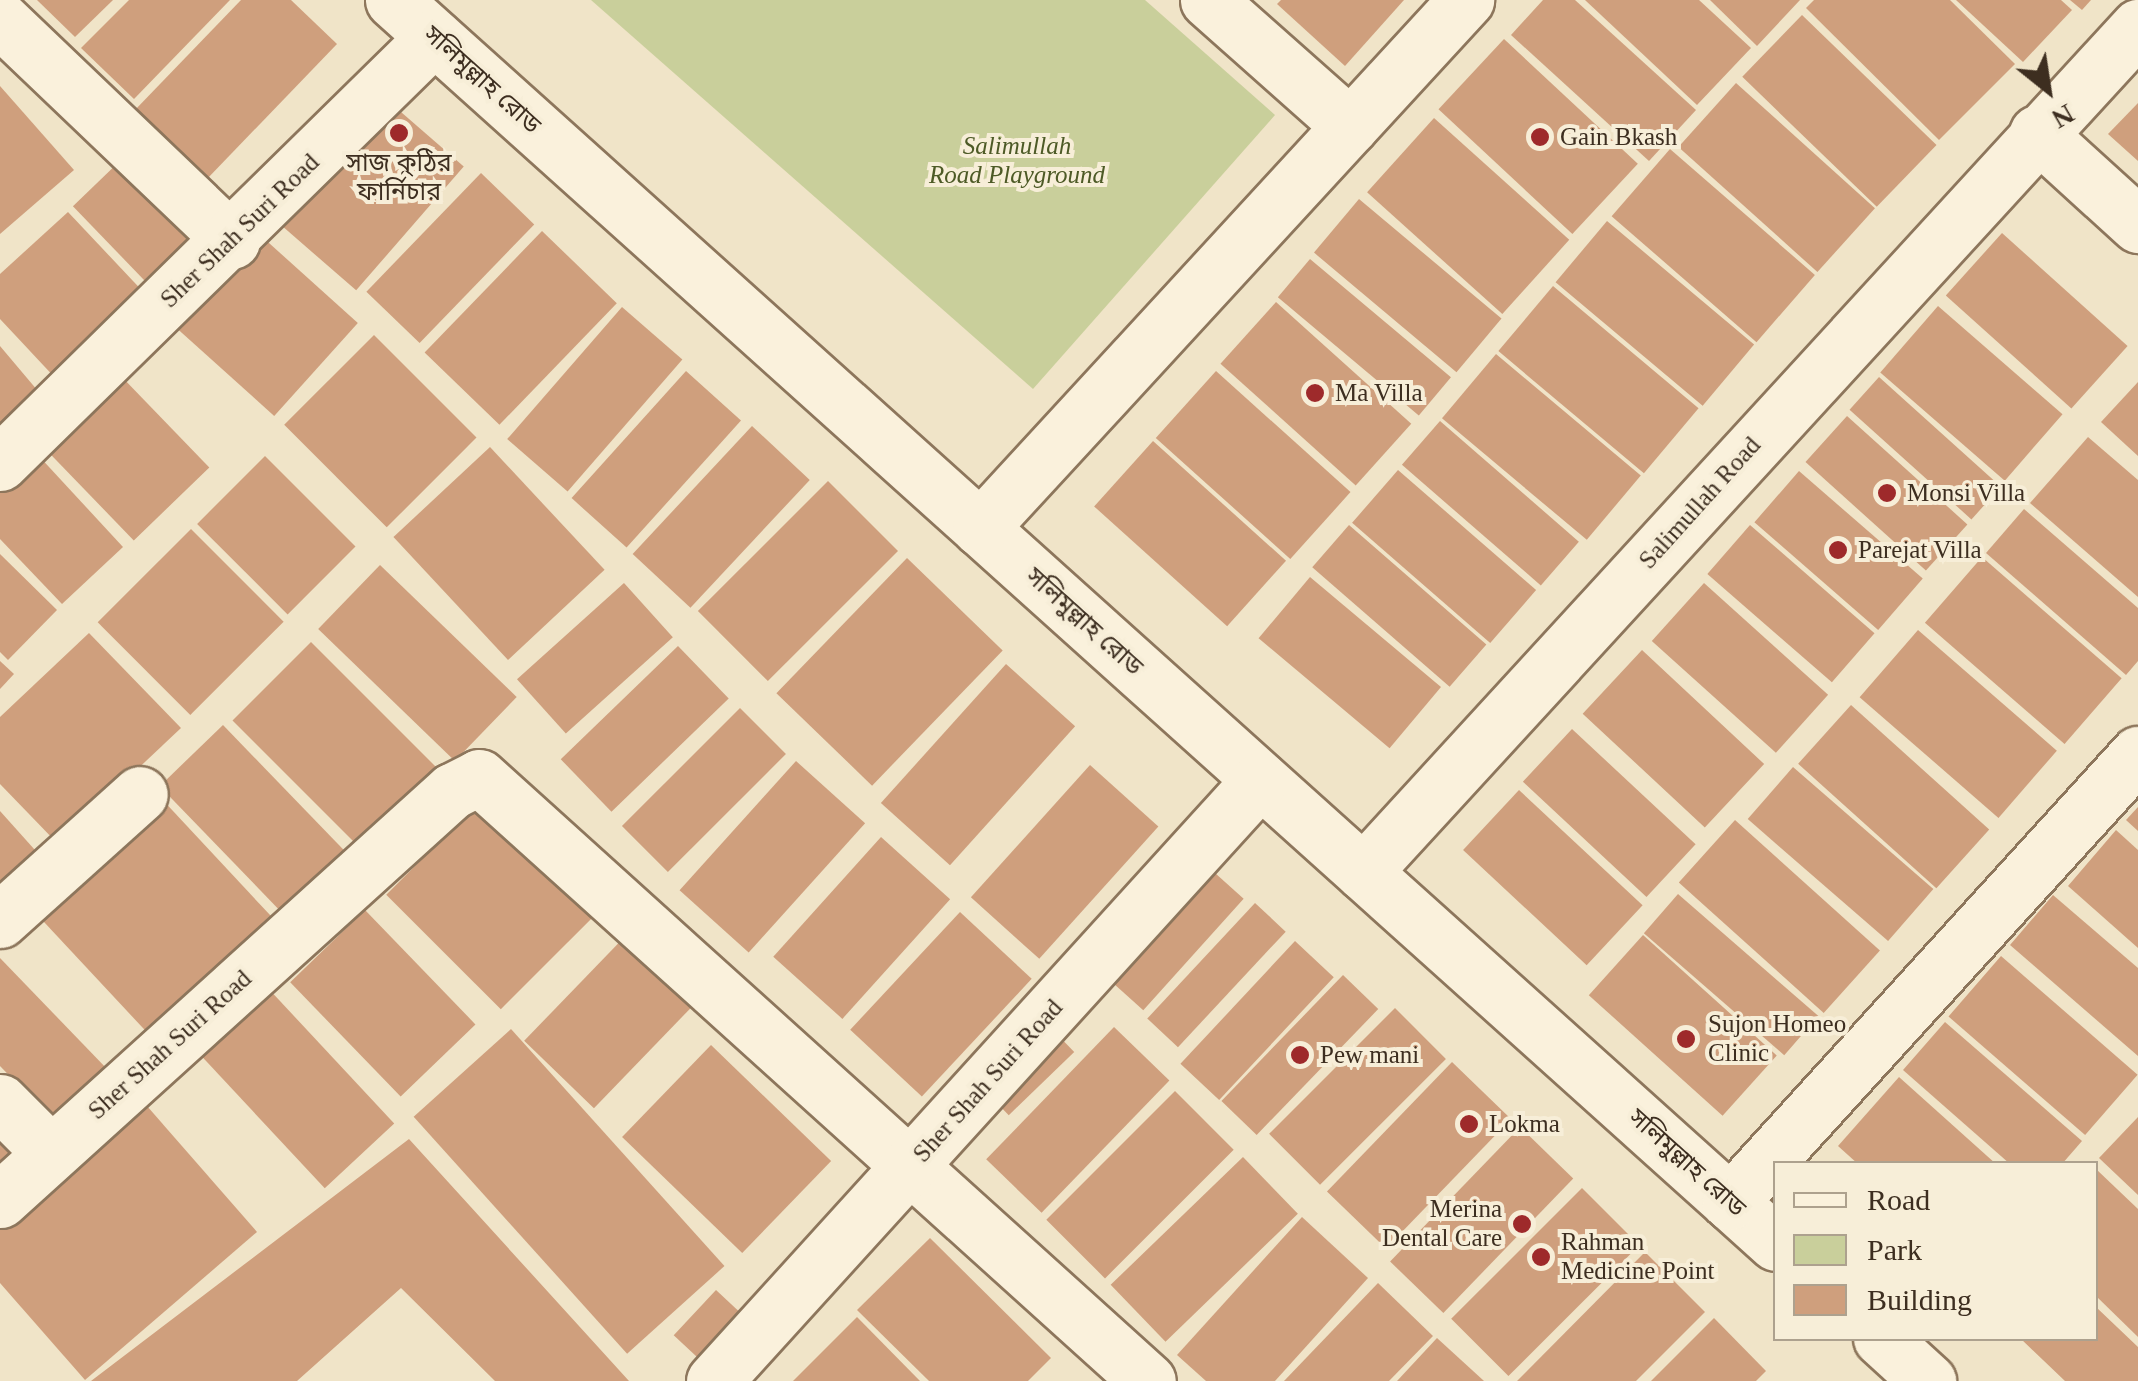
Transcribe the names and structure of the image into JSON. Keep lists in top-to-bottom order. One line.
{"streets":{"street":["সলিমুল্লাহ রোড","Sher Shah Suri Road","Salimullah Road"]},"crossings":[["সলিমুল্লাহ রোড","Sher Shah Suri Road"],["সলিমুল্লাহ রোড","Salimullah Road"]],"parks":["Salimullah Road Playground"],"places":["সাজ কুঠির ফার্নিচার","Gain Bkash","Ma Villa","Monsi Villa","Parejat Villa","Sujon Homeo Clinic","Pew mani","Lokma","Merina Dental Care","Rahman Medicine Point"],"legend":["Road","Park","Building"],"north":"bottom right"}
